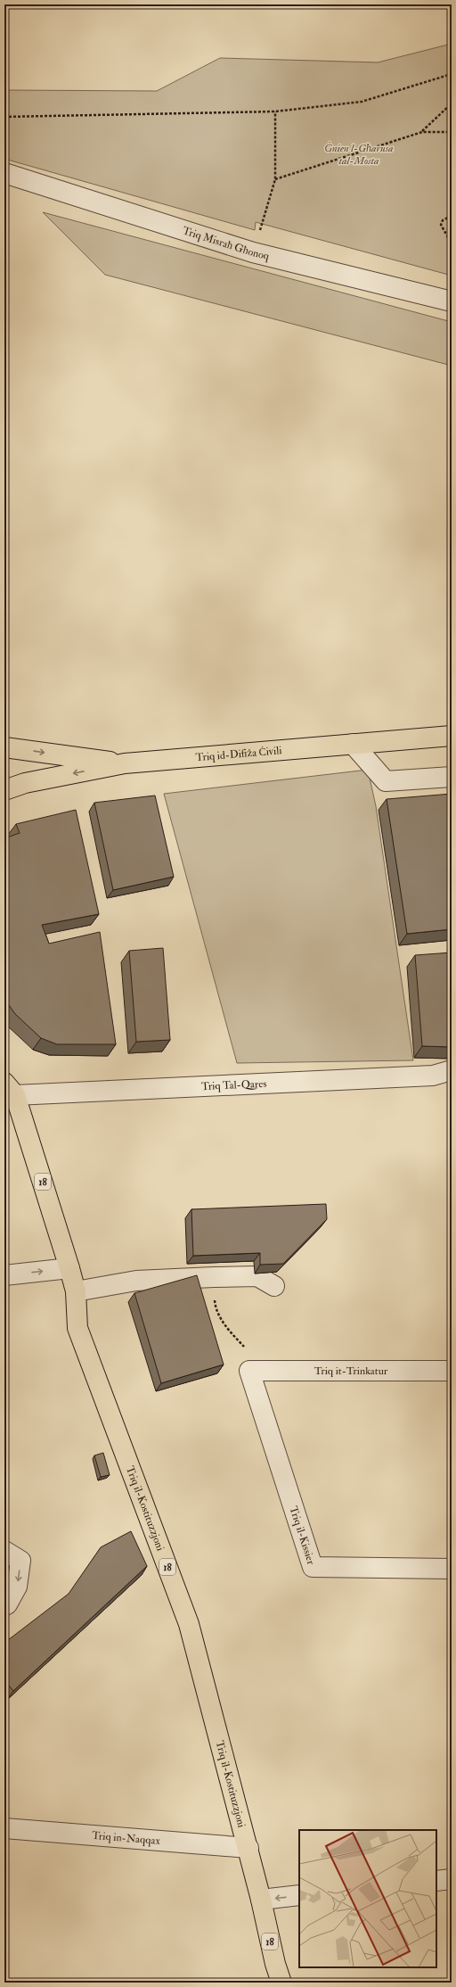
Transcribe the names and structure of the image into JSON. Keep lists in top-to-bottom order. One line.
{"streets":{"main road":["Triq id-Difiża Ċivili","18","Triq il-Kostituzzjoni"],"street":["Triq Misraħ Għonoq","Triq Tal-Qares","Triq it-Trinkatur","Triq il-Kissier","Triq in-Naqqax"]},"crossings":[["Triq Tal-Qares","Triq il-Kostituzzjoni"],["Triq it-Trinkatur","Triq il-Kissier"],["Triq il-Kostituzzjoni","Triq in-Naqqax"]],"parks":["Ġnien l-Għarusa tal-Mosta"]}
